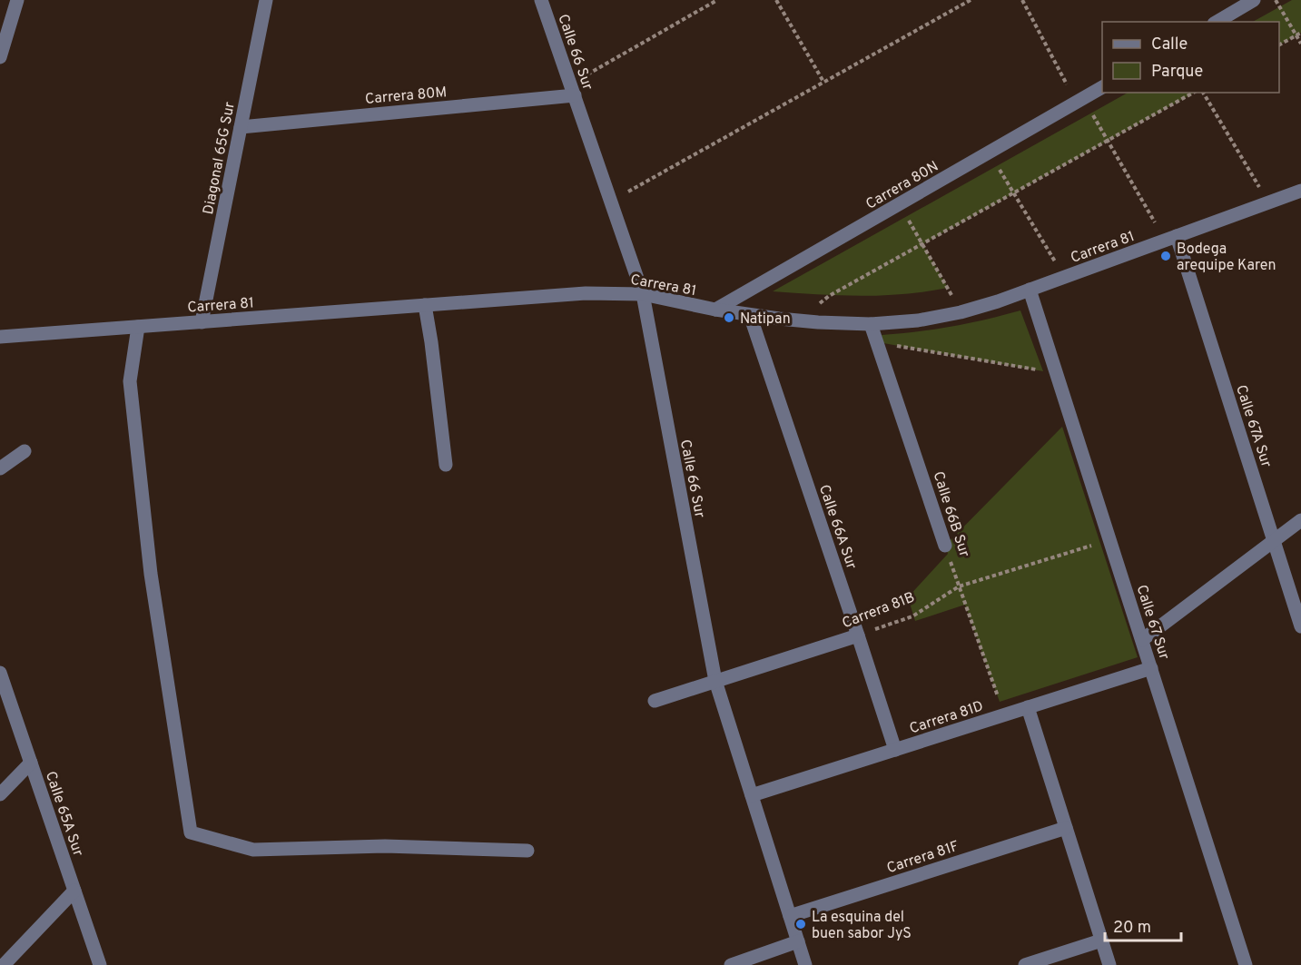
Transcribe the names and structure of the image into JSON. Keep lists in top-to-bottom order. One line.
{"streets":{"street":["Calle 66 Sur","Carrera 80M","Diagonal 65G Sur","Carrera 80N","Carrera 81","Calle 67A Sur","Calle 66B Sur","Calle 66A Sur","Carrera 81B","Calle 67 Sur","Carrera 81D","Calle 65A Sur","Carrera 81F"]},"crossings":[["Calle 66 Sur","Carrera 80M"],["Calle 66 Sur","Carrera 81"],["Calle 66 Sur","Carrera 81B"],["Calle 66 Sur","Carrera 81D"],["Calle 66 Sur","Carrera 81F"],["Carrera 80M","Diagonal 65G Sur"],["Diagonal 65G Sur","Carrera 81"],["Carrera 80N","Carrera 81"],["Carrera 81","Calle 67A Sur"],["Carrera 81","Calle 66B Sur"],["Carrera 81","Calle 66A Sur"],["Carrera 81","Calle 67 Sur"],["Calle 66B Sur","Carrera 81B"],["Calle 66B Sur","Carrera 81D"],["Calle 66A Sur","Carrera 81B"],["Calle 66A Sur","Carrera 81D"],["Carrera 81B","Calle 67 Sur"],["Calle 67 Sur","Carrera 81D"]],"places":["Bodega arequipe Karen","Natipan","La esquina del buen sabor JyS"],"legend":["Calle","Parque"],"scale_bar":"20 m"}
